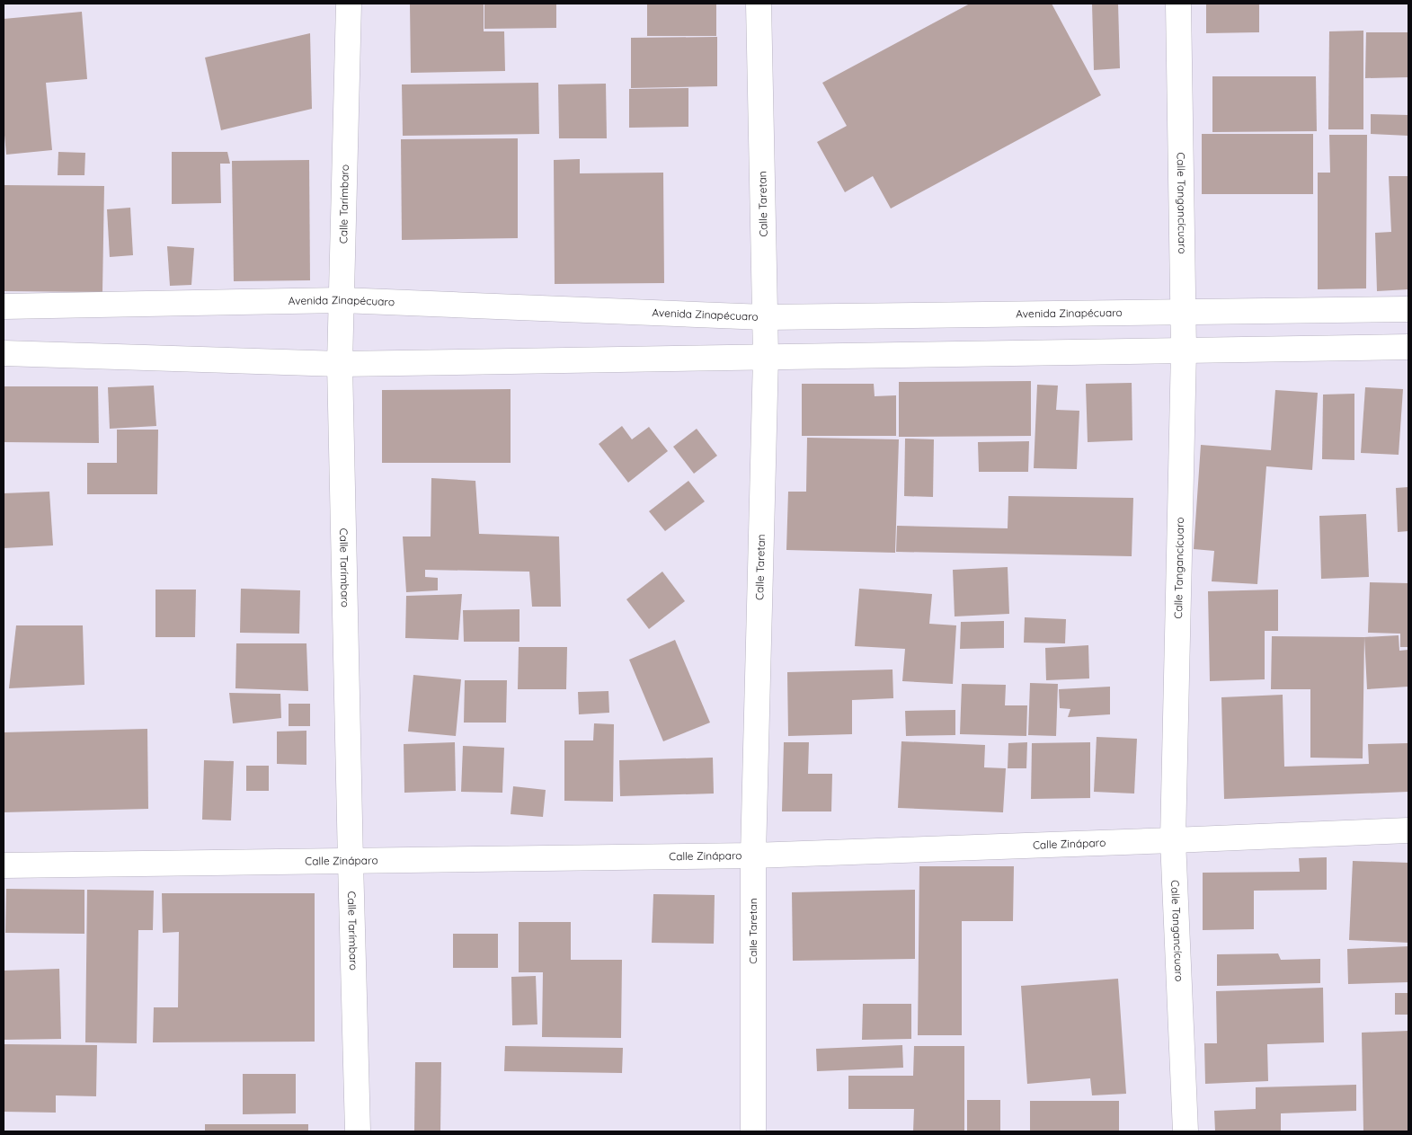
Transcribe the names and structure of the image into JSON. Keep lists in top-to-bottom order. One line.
{"streets":{"street":["Calle Tarímbaro","Calle Taretan","Calle Tangancícuaro","Avenida Zinapécuaro","Calle Zináparo"]},"crossings":[["Calle Tarímbaro","Avenida Zinapécuaro"],["Calle Tarímbaro","Calle Zináparo"],["Calle Taretan","Avenida Zinapécuaro"],["Calle Taretan","Calle Zináparo"],["Calle Tangancícuaro","Avenida Zinapécuaro"],["Calle Tangancícuaro","Calle Zináparo"]]}
